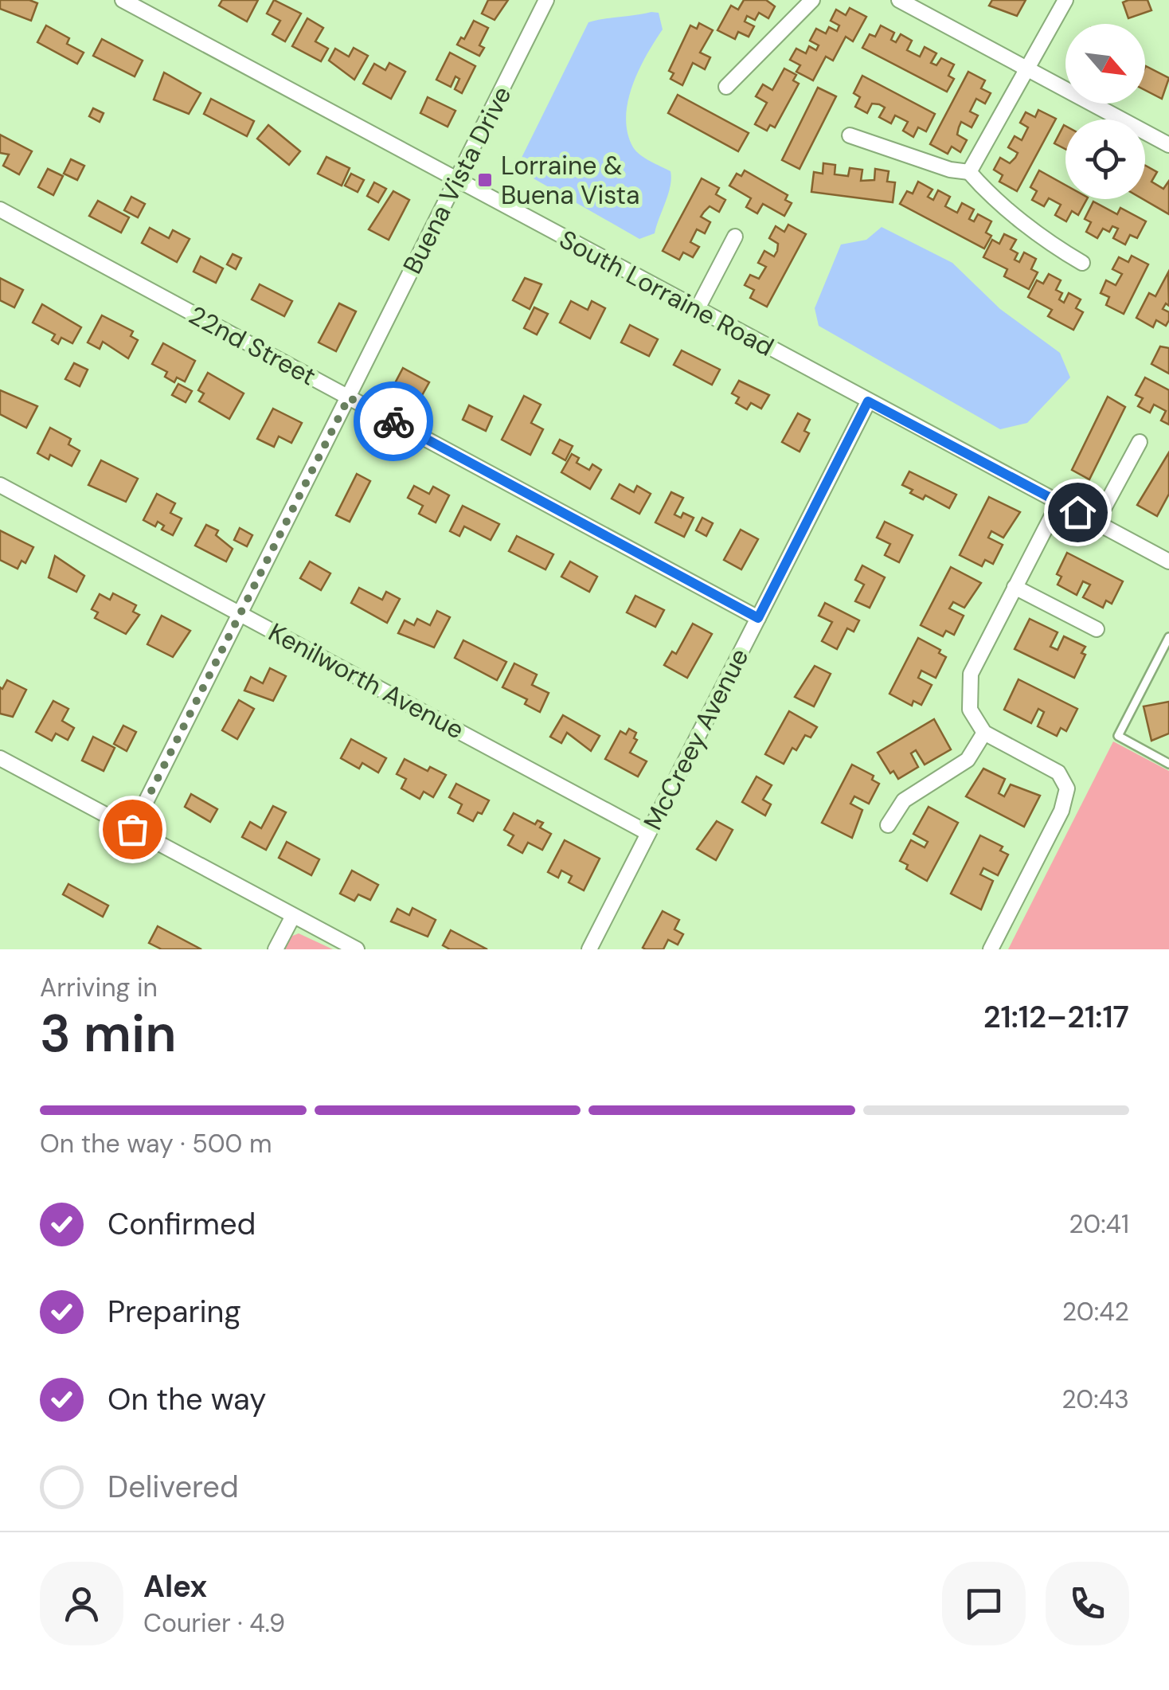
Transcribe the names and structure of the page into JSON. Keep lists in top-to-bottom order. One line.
{"streets":{"street":["Buena Vista Drive","South Lorraine Road","22nd Street","Kenilworth Avenue","McCreey Avenue"]},"crossings":[["Buena Vista Drive","South Lorraine Road"],["Buena Vista Drive","22nd Street"],["Buena Vista Drive","Kenilworth Avenue"],["South Lorraine Road","McCreey Avenue"],["22nd Street","McCreey Avenue"],["Kenilworth Avenue","McCreey Avenue"]],"places":{"transit":["Lorraine & Buena Vista"]},"north":"bottom right","page":{"heading":["3 min","Arriving in","21:12–21:17"],"panel":["Alex","Courier · 4.9"],"bar":"On the way · 500 m","list":[["Confirmed","20:41"],["Preparing","20:42"],["On the way","20:43"],"Delivered"]}}
